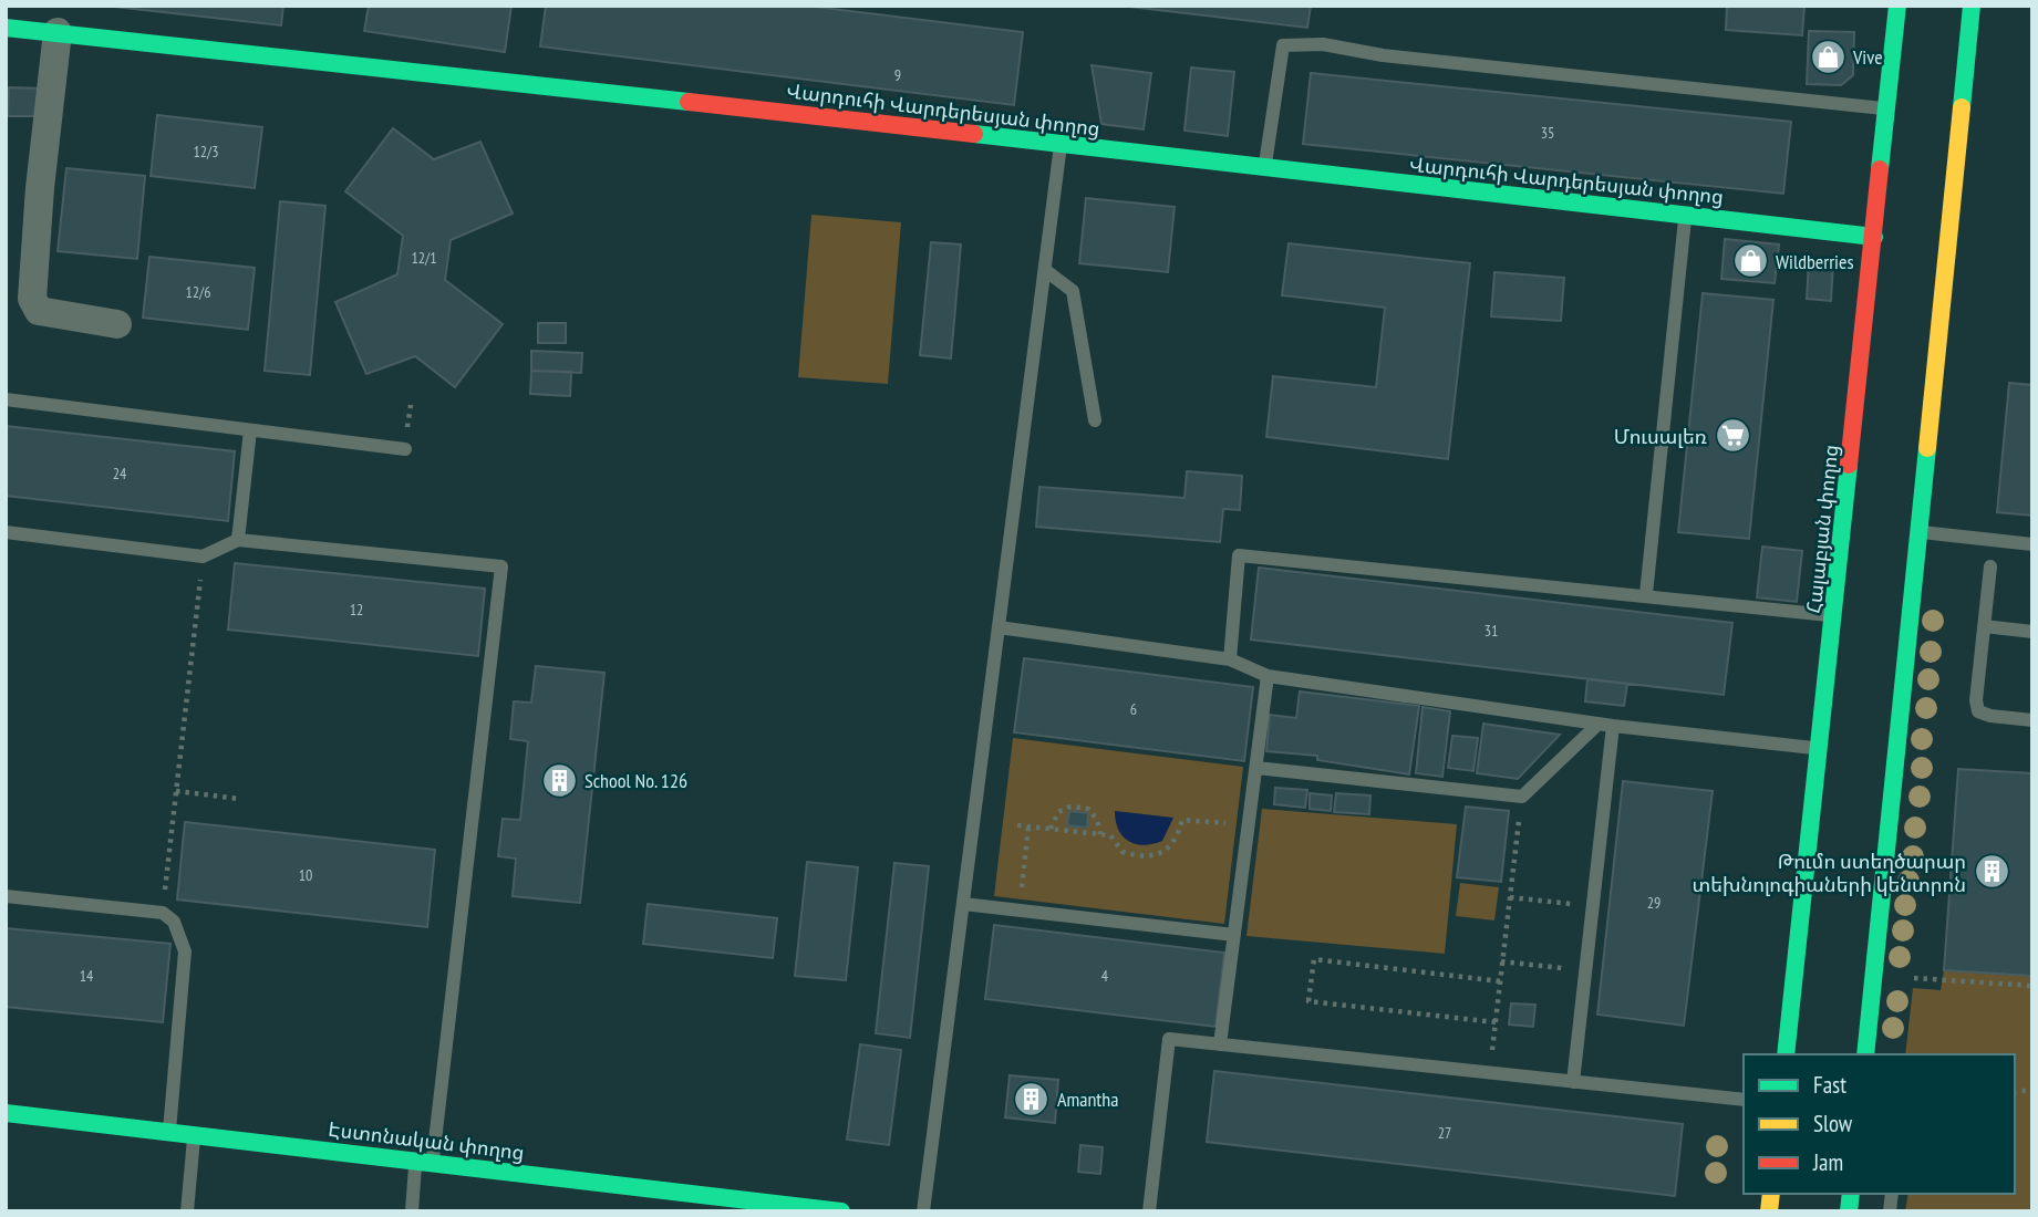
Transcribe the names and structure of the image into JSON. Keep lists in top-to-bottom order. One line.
{"streets":{"street":["Վարդուհի Վարդերեսյան փողոց","Հալաբյան փողոց","Էստոնական փողոց"]},"crossings":[["Վարդուհի Վարդերեսյան փողոց","Հալաբյան փողոց"]],"places":{"shop":["Vive","Wildberries"],"supermarket":["Մուսալեռ"],"building":["School No. 126","Թումո ստեղծարար տեխնոլոգիաների կենտրոն","Amantha"]},"house_numbers":["9","35","12/3","12/1","12/6","24","12","31","6","10","29","14","4","27"],"legend":["Fast","Slow","Jam"]}
